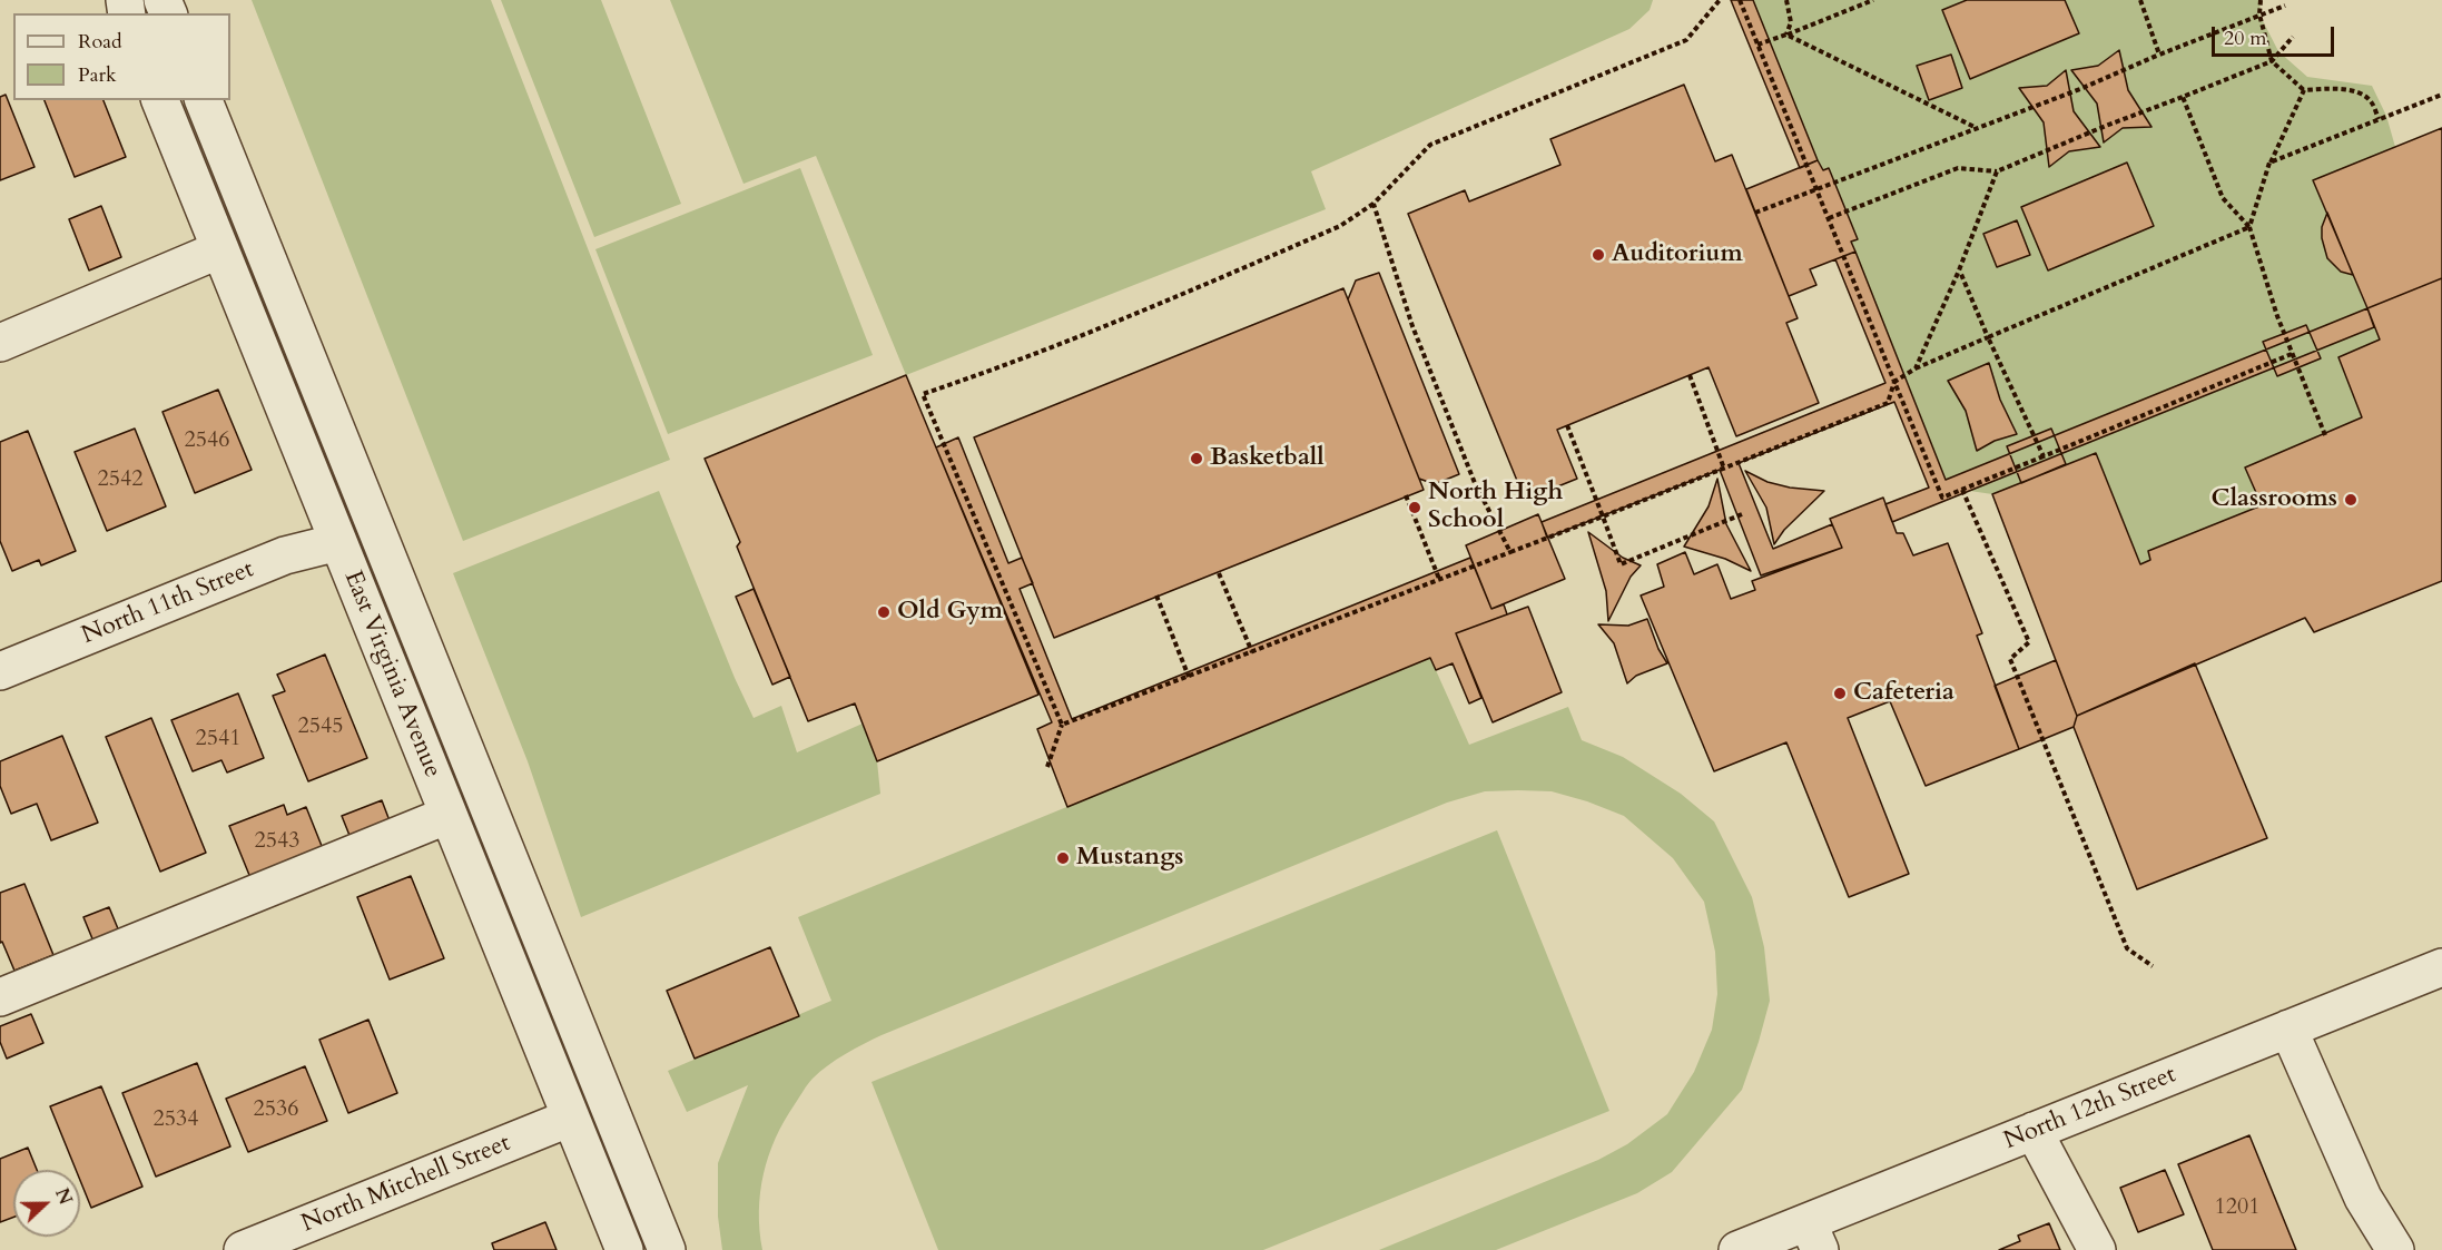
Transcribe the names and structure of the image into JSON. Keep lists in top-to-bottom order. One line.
{"streets":{"street":["North 11th Street","East Virginia Avenue","North 12th Street","North Mitchell Street"]},"crossings":[["North 11th Street","East Virginia Avenue"],["East Virginia Avenue","North Mitchell Street"]],"places":["Auditorium","Basketball","Classrooms","North High School","Old Gym","Cafeteria","Mustangs"],"house_numbers":["2546","2542","2545","2541","2543","2536","2534","1201"],"legend":["Road","Park"],"scale_bar":"20 m","north":"right"}
